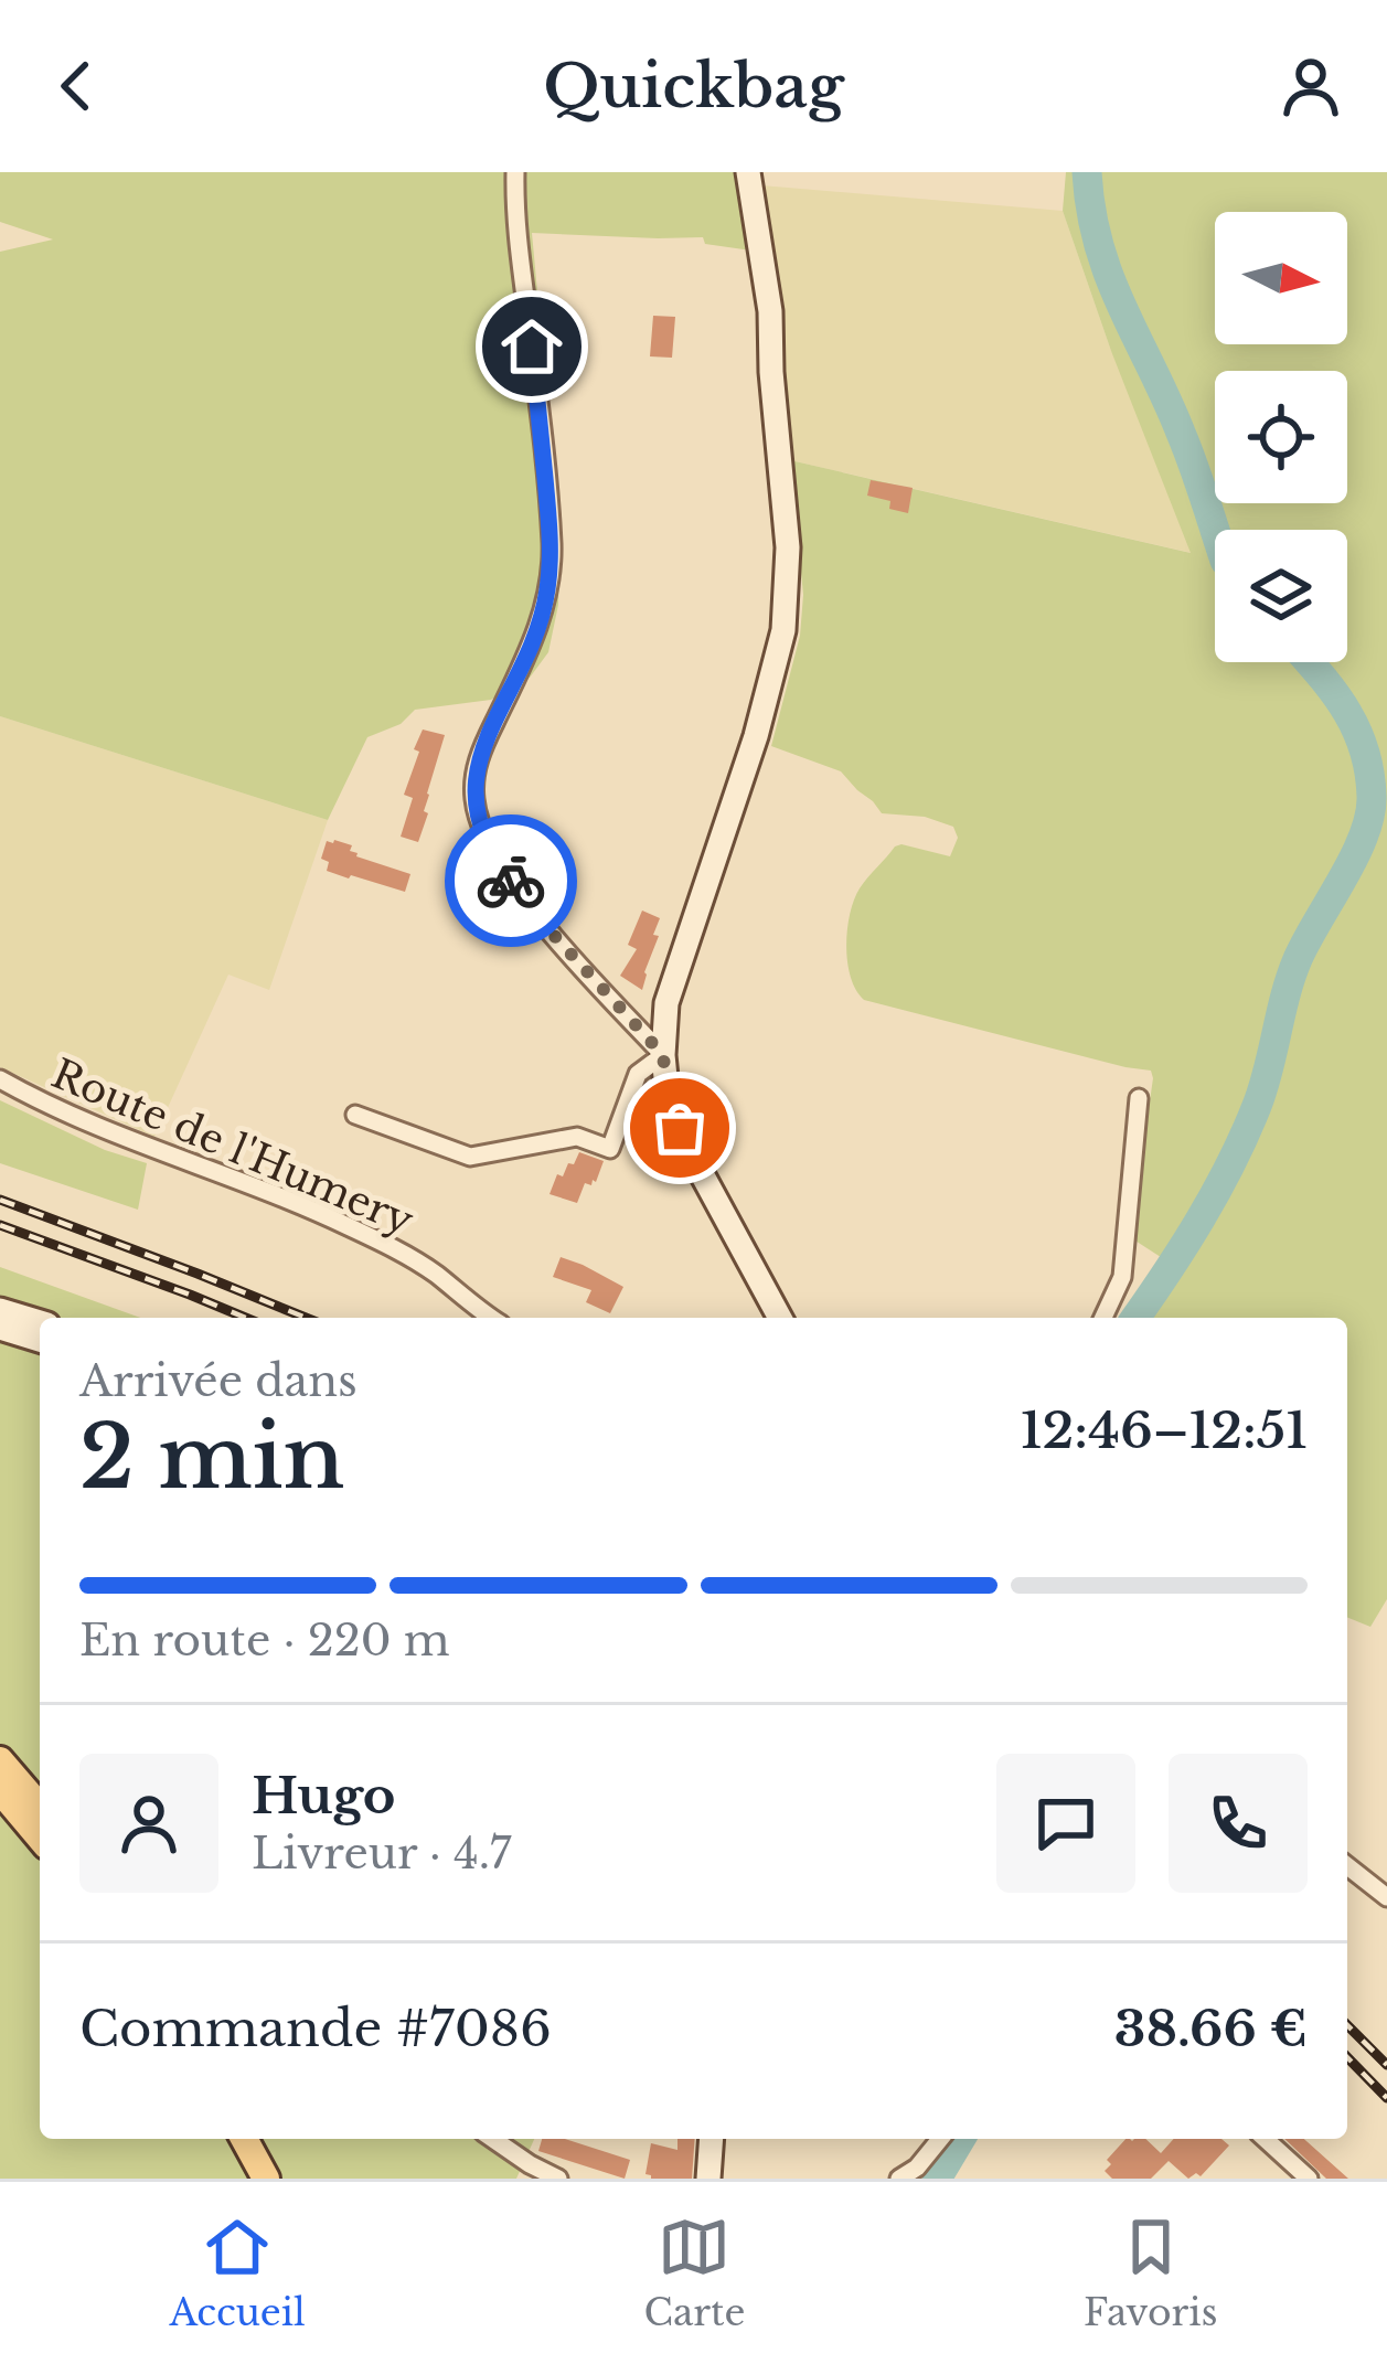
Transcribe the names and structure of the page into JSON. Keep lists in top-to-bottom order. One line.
{"streets":{"street":["Route de l'Humery"]},"north":"right","page":{"header":"Quickbag","heading":["2 min","Arrivée dans","12:46–12:51"],"panel":["Hugo","Livreur · 4.7","Commande #7086","38.66 €"],"bar":"En route · 220 m","tabs":["Accueil","Carte","Favoris"]}}
